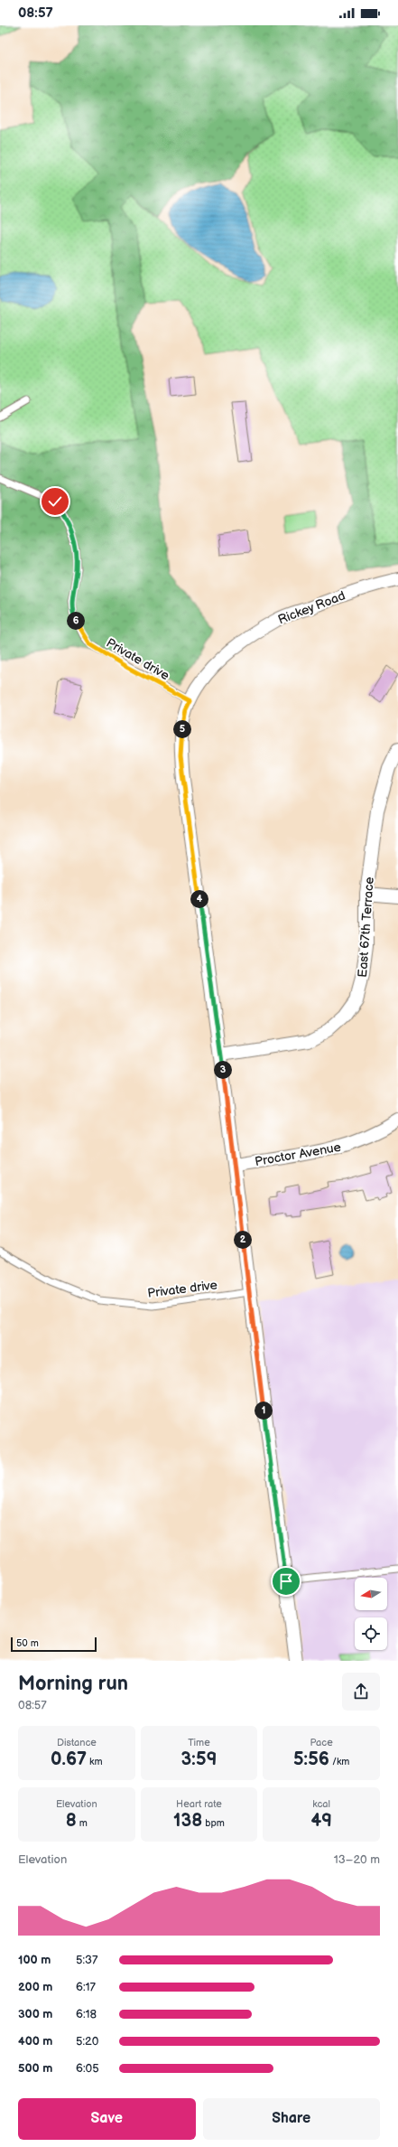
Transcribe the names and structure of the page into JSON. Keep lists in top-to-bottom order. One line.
{"streets":{"street":["Rickey Road","East 67th Terrace","Proctor Avenue"],"lane":["Private drive"]},"crossings":[["Rickey Road","Private drive"],["Rickey Road","East 67th Terrace"],["Rickey Road","Proctor Avenue"]],"scale_bar":"50 m","north":"left","page":{"status":"08:57","pins":["6","5","4","3","2","1"],"scale":"50 m","heading":["Morning run","08:57"],"stats":[["Distance","0.67 km"],["Time","3:59"],["Pace","5:56 /km"],["Elevation","8 m"],["Heart rate","138 bpm"],["kcal","49"]],"chart":["Elevation","13–20 m"],"list":[{"name":"100 m","note":"5:37"},{"name":"200 m","note":"6:17"},{"name":"300 m","note":"6:18"},{"name":"400 m","note":"5:20"},{"name":"500 m","note":"6:05"}],"buttons":["Save","Share"]}}
